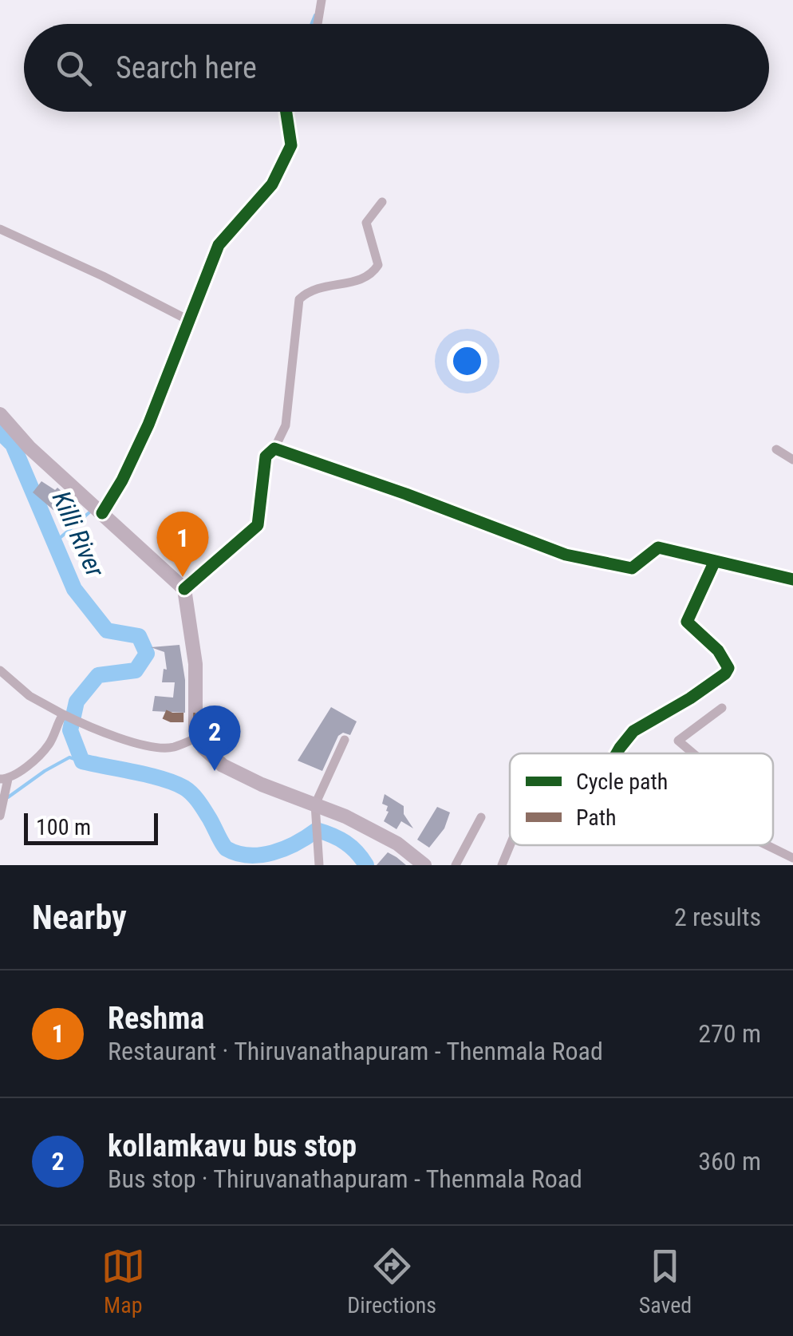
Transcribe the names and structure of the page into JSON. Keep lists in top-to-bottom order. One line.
{"water":["Killi River"],"legend":["Cycle path","Path"],"scale_bar":"100 m","page":{"search":"Search here","pins":["1","2"],"scale":"100 m","heading":["Nearby","2 results"],"list":[{"mark":"1","name":"Reshma","note":"Restaurant · Thiruvanathapuram - Thenmala Road","value":"270 m"},{"mark":"2","name":"kollamkavu bus stop","note":"Bus stop · Thiruvanathapuram - Thenmala Road","value":"360 m"}],"nav":["Map","Directions","Saved"]}}
